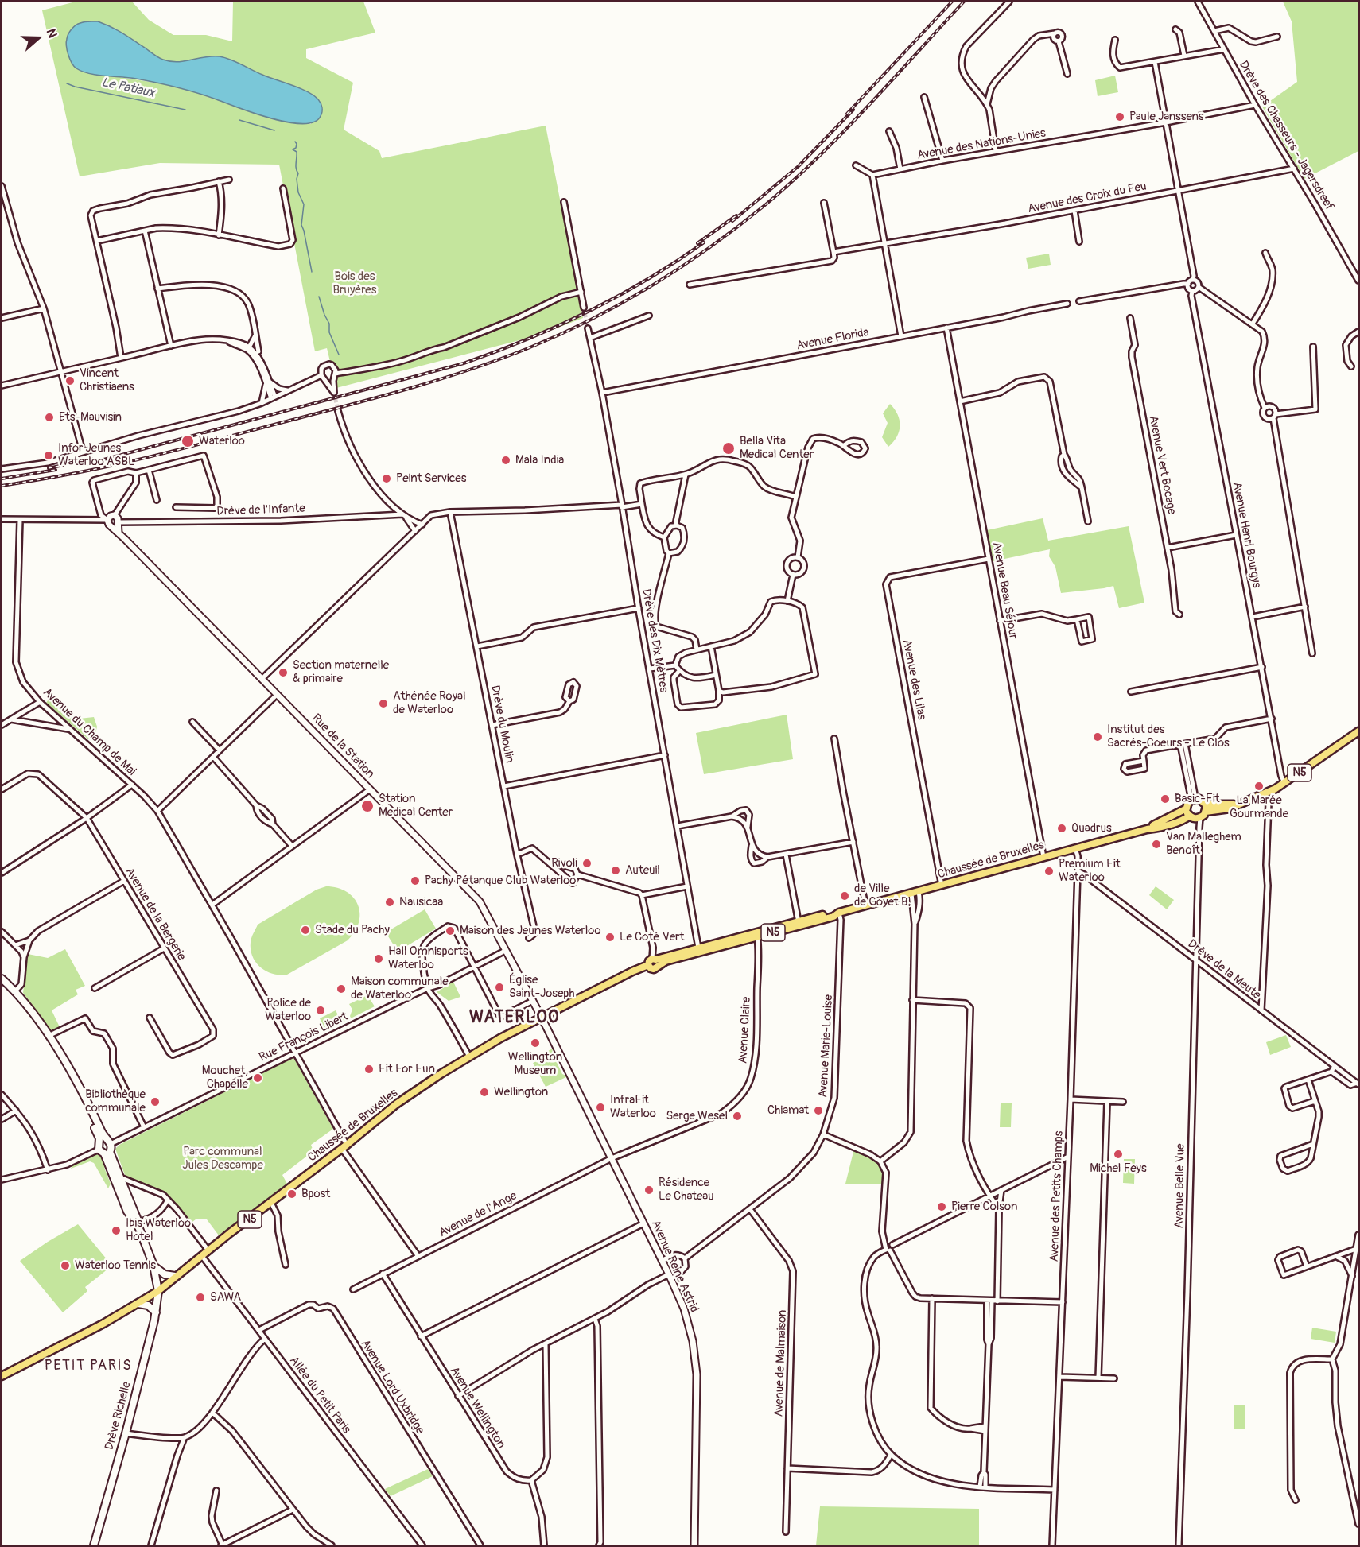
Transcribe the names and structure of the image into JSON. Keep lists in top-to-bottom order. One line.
{"streets":{"main road":["N5","Chaussée de Bruxelles","Drève Richelle"],"street":["Drève des Chasseurs - Jagersdreef","Avenue des Nations-Unies","Avenue des Croix du Feu","Avenue Florida","Avenue Vert Bocage","Drève de l'Infante","Avenue Henri Bourgys","Avenue Beau Séjour","Drève des Dix Mètres","Avenue des Lilas","Drève du Moulin","Avenue du Champ de Mai","Rue de la Station","Avenue de la Bergerie","Drève de la Meute","Avenue Claire","Rue François Libert","Avenue Marie-Louise","Avenue Belle Vue","Avenue des Petits Champs","Avenue de l'Ange","Avenue Reine Astrid","Avenue de Malmaison","Avenue Lord Uxbridge","Allée du Petit Paris","Avenue Wellington"]},"crossings":[["Drève des Chasseurs - Jagersdreef","Avenue des Nations-Unies"],["Drève des Chasseurs - Jagersdreef","Avenue des Croix du Feu"],["Avenue Florida","Avenue Beau Séjour"],["Avenue Florida","Drève des Dix Mètres"],["Drève de l'Infante","Rue de la Station"],["Avenue Henri Bourgys","N5"],["Avenue Beau Séjour","Avenue des Lilas"],["Avenue Beau Séjour","Chaussée de Bruxelles"],["Drève des Dix Mètres","Chaussée de Bruxelles"],["Avenue des Lilas","Chaussée de Bruxelles"],["Avenue du Champ de Mai","Chaussée de Bruxelles"],["Avenue du Champ de Mai","Rue François Libert"],["Avenue du Champ de Mai","Avenue de l'Ange"],["Rue de la Station","Chaussée de Bruxelles"],["Rue de la Station","Rue François Libert"],["Rue de la Station","Avenue Reine Astrid"],["N5","Chaussée de Bruxelles"],["N5","Avenue Belle Vue"],["Chaussée de Bruxelles","Avenue Claire"],["Chaussée de Bruxelles","Avenue Marie-Louise"],["Chaussée de Bruxelles","Avenue Belle Vue"],["Chaussée de Bruxelles","Avenue des Petits Champs"],["Chaussée de Bruxelles","Avenue Reine Astrid"],["Chaussée de Bruxelles","Allée du Petit Paris"],["Chaussée de Bruxelles","Drève Richelle"],["Drève de la Meute","Avenue Belle Vue"],["Drève de la Meute","Avenue des Petits Champs"],["Avenue Claire","Avenue de l'Ange"],["Avenue Claire","Avenue Reine Astrid"],["Avenue Marie-Louise","Avenue Reine Astrid"],["Avenue Marie-Louise","Avenue de Malmaison"],["Avenue de l'Ange","Avenue Reine Astrid"],["Avenue de l'Ange","Avenue Wellington"],["Avenue Lord Uxbridge","Allée du Petit Paris"]],"districts":["WATERLOO","PETIT PARIS"],"water":["Le Patiaux"],"parks":["Bois des Bruyères","Parc communal Jules Descampe"],"places":["Paule Janssens","Vincent Christiaens","Ets-Mauvisin","Waterloo","Bella Vita Medical Center","Infor Jeunes Waterloo ASBL","Mala India","Peint Services","Section maternelle & primaire","Athénée Royal de Waterloo","Institut des Sacrés-Coeurs - Le Clos","La Marée Gourmande","Basic-Fit","Station Medical Center","Quadrus","Van Malleghem Benoît","Rivoli","Auteuil","Premium Fit Waterloo","Pachy Pétanque Club Waterloo","de Ville de Goyet B.","Nausicaa","Stade du Pachy","Maison des Jeunes Waterloo","Le Coté Vert","Hall Omnisports Waterloo","Église Saint-Joseph","Maison communale de Waterloo","Police de Waterloo","Wellington Museum","Fit For Fun","Mouchet, Chapelle","Wellington","Bibliothèque communale","InfraFit Waterloo","Chiamat","Serge Wesel","Michel Feys","Résidence Le Chateau","Bpost","Pierre Colson","Ibis Waterloo Hotel","Waterloo Tennis","SAWA"],"north":"right"}
